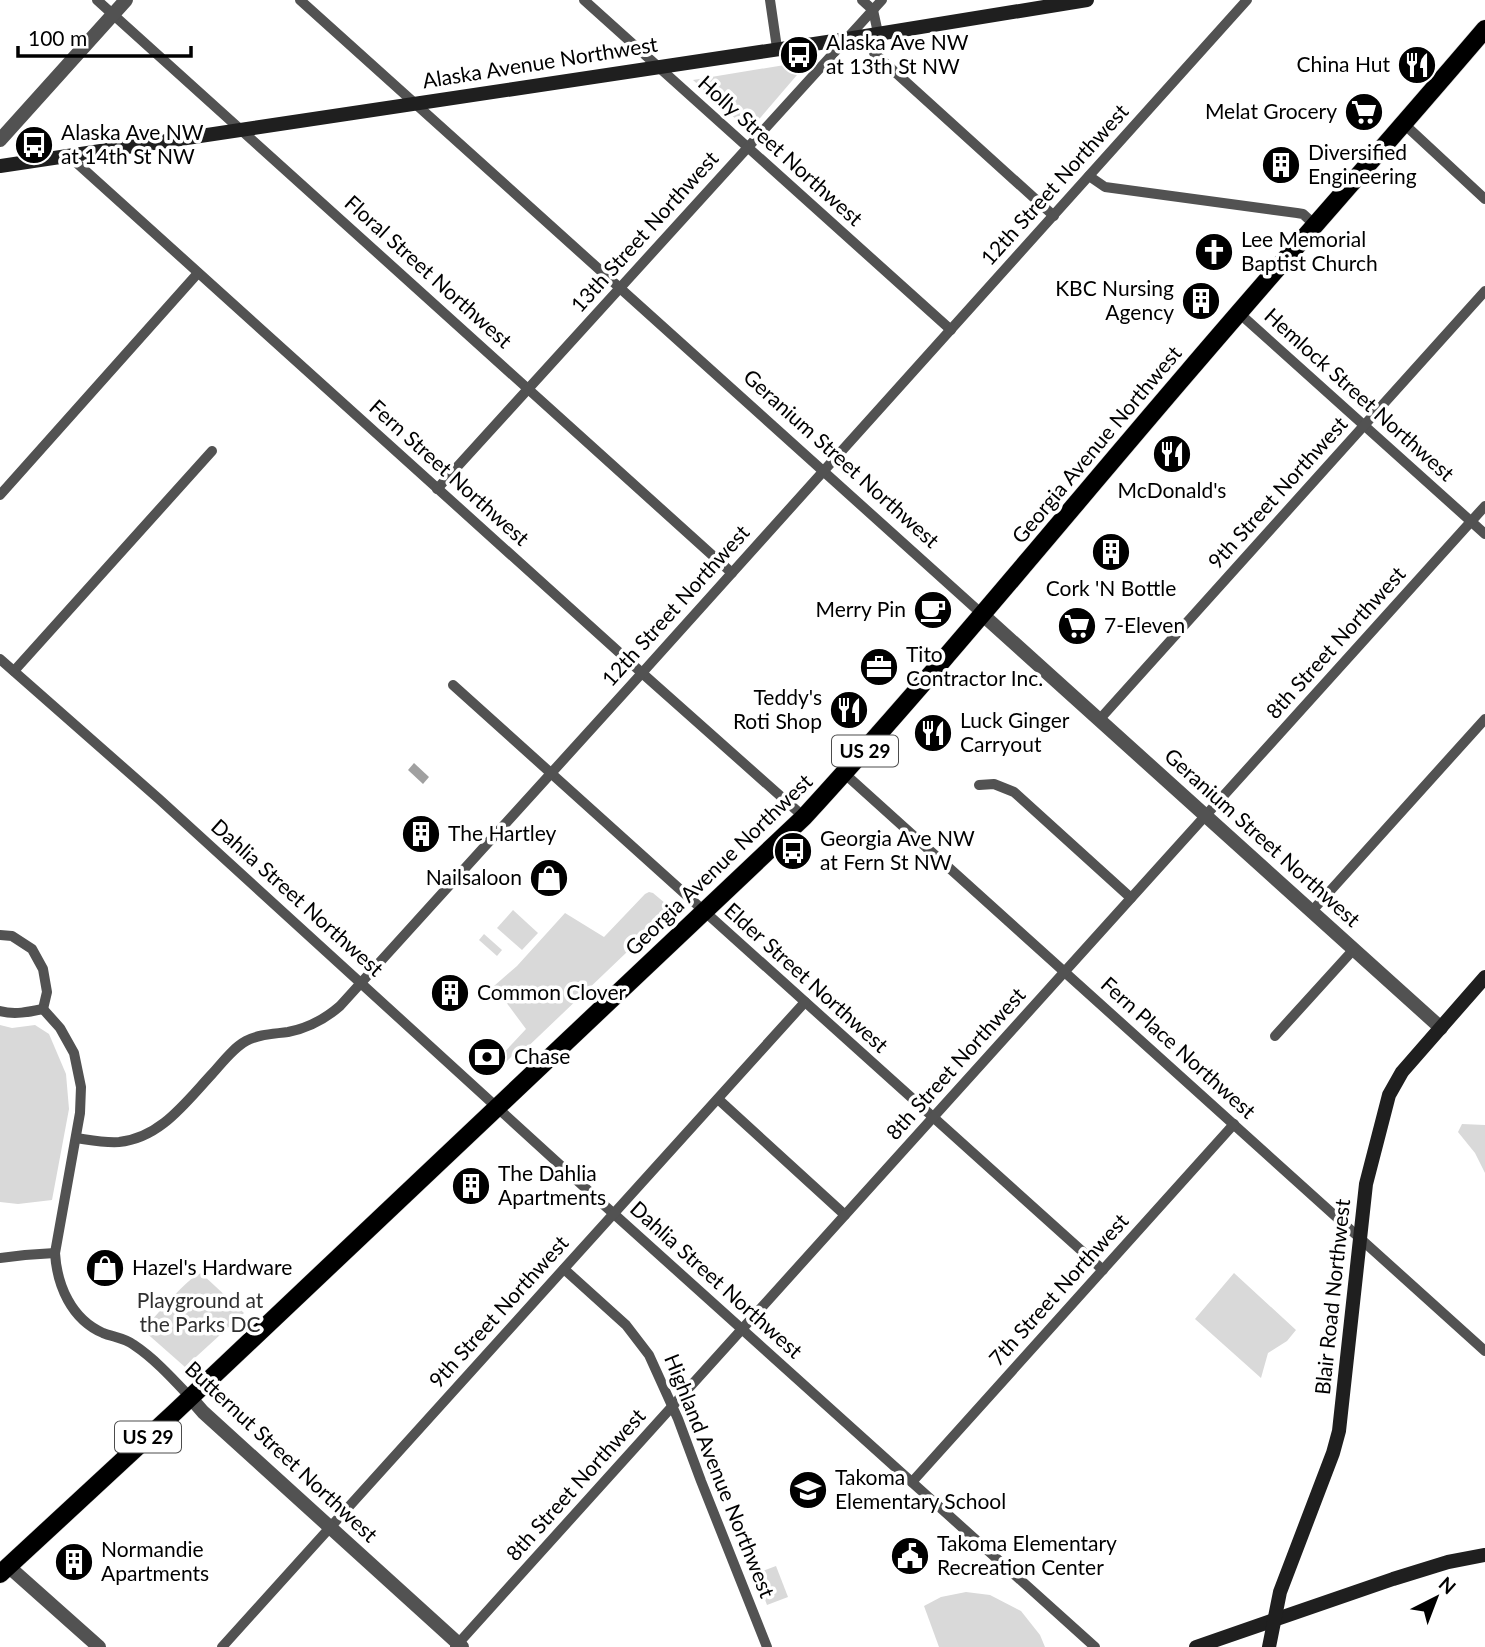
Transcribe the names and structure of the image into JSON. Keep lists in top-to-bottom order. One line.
{"streets":{"highway":["Georgia Avenue Northwest","US 29"],"main road":["Alaska Avenue Northwest","Blair Road Northwest"],"street":["Holly Street Northwest","12th Street Northwest","13th Street Northwest","Floral Street Northwest","Hemlock Street Northwest","Geranium Street Northwest","Fern Street Northwest","9th Street Northwest","8th Street Northwest","Dahlia Street Northwest","Elder Street Northwest","Fern Place Northwest","7th Street Northwest","Butternut Street Northwest","Highland Avenue Northwest"]},"crossings":[["Alaska Avenue Northwest","Holly Street Northwest"],["Alaska Avenue Northwest","13th Street Northwest"],["Alaska Avenue Northwest","Floral Street Northwest"],["Alaska Avenue Northwest","Geranium Street Northwest"],["Alaska Avenue Northwest","Fern Street Northwest"],["Holly Street Northwest","12th Street Northwest"],["Holly Street Northwest","13th Street Northwest"],["12th Street Northwest","Floral Street Northwest"],["12th Street Northwest","Geranium Street Northwest"],["12th Street Northwest","Fern Street Northwest"],["12th Street Northwest","Dahlia Street Northwest"],["12th Street Northwest","Elder Street Northwest"],["12th Street Northwest","Butternut Street Northwest"],["13th Street Northwest","Floral Street Northwest"],["13th Street Northwest","Geranium Street Northwest"],["13th Street Northwest","Fern Street Northwest"],["Hemlock Street Northwest","Georgia Avenue Northwest"],["Hemlock Street Northwest","9th Street Northwest"],["Hemlock Street Northwest","8th Street Northwest"],["Georgia Avenue Northwest","Geranium Street Northwest"],["Georgia Avenue Northwest","Fern Street Northwest"],["Georgia Avenue Northwest","Dahlia Street Northwest"],["Georgia Avenue Northwest","Elder Street Northwest"],["Georgia Avenue Northwest","Fern Place Northwest"],["Georgia Avenue Northwest","Butternut Street Northwest"],["Geranium Street Northwest","9th Street Northwest"],["Geranium Street Northwest","8th Street Northwest"],["Geranium Street Northwest","Blair Road Northwest"],["9th Street Northwest","Dahlia Street Northwest"],["9th Street Northwest","Elder Street Northwest"],["9th Street Northwest","Butternut Street Northwest"],["9th Street Northwest","Highland Avenue Northwest"],["8th Street Northwest","Dahlia Street Northwest"],["8th Street Northwest","Elder Street Northwest"],["8th Street Northwest","Fern Place Northwest"],["8th Street Northwest","Butternut Street Northwest"],["8th Street Northwest","Highland Avenue Northwest"],["Dahlia Street Northwest","7th Street Northwest"],["Elder Street Northwest","7th Street Northwest"],["Fern Place Northwest","7th Street Northwest"],["Fern Place Northwest","Blair Road Northwest"]],"parks":["Playground at the Parks DC"],"places":{"bus stop":["Alaska Ave NW at 13th St NW","Alaska Ave NW at 14th St NW","Georgia Ave NW at Fern St NW"],"restaurant":["China Hut","McDonald's","Teddy's Roti Shop","Luck Ginger Carryout"],"supermarket":["Melat Grocery","7-Eleven"],"building":["Diversified Engineering","KBC Nursing Agency","Cork 'N Bottle","The Hartley","Common Clover","The Dahlia Apartments","Normandie Apartments"],"church":["Lee Memorial Baptist Church"],"cafe":["Merry Pin"],"office":["Tito Contractor Inc."],"shop":["Nailsaloon","Hazel's Hardware"],"bank":["Chase"],"school or university":["Takoma Elementary School"],"public building":["Takoma Elementary Recreation Center"]},"scale_bar":"100 m","north":"top right"}
